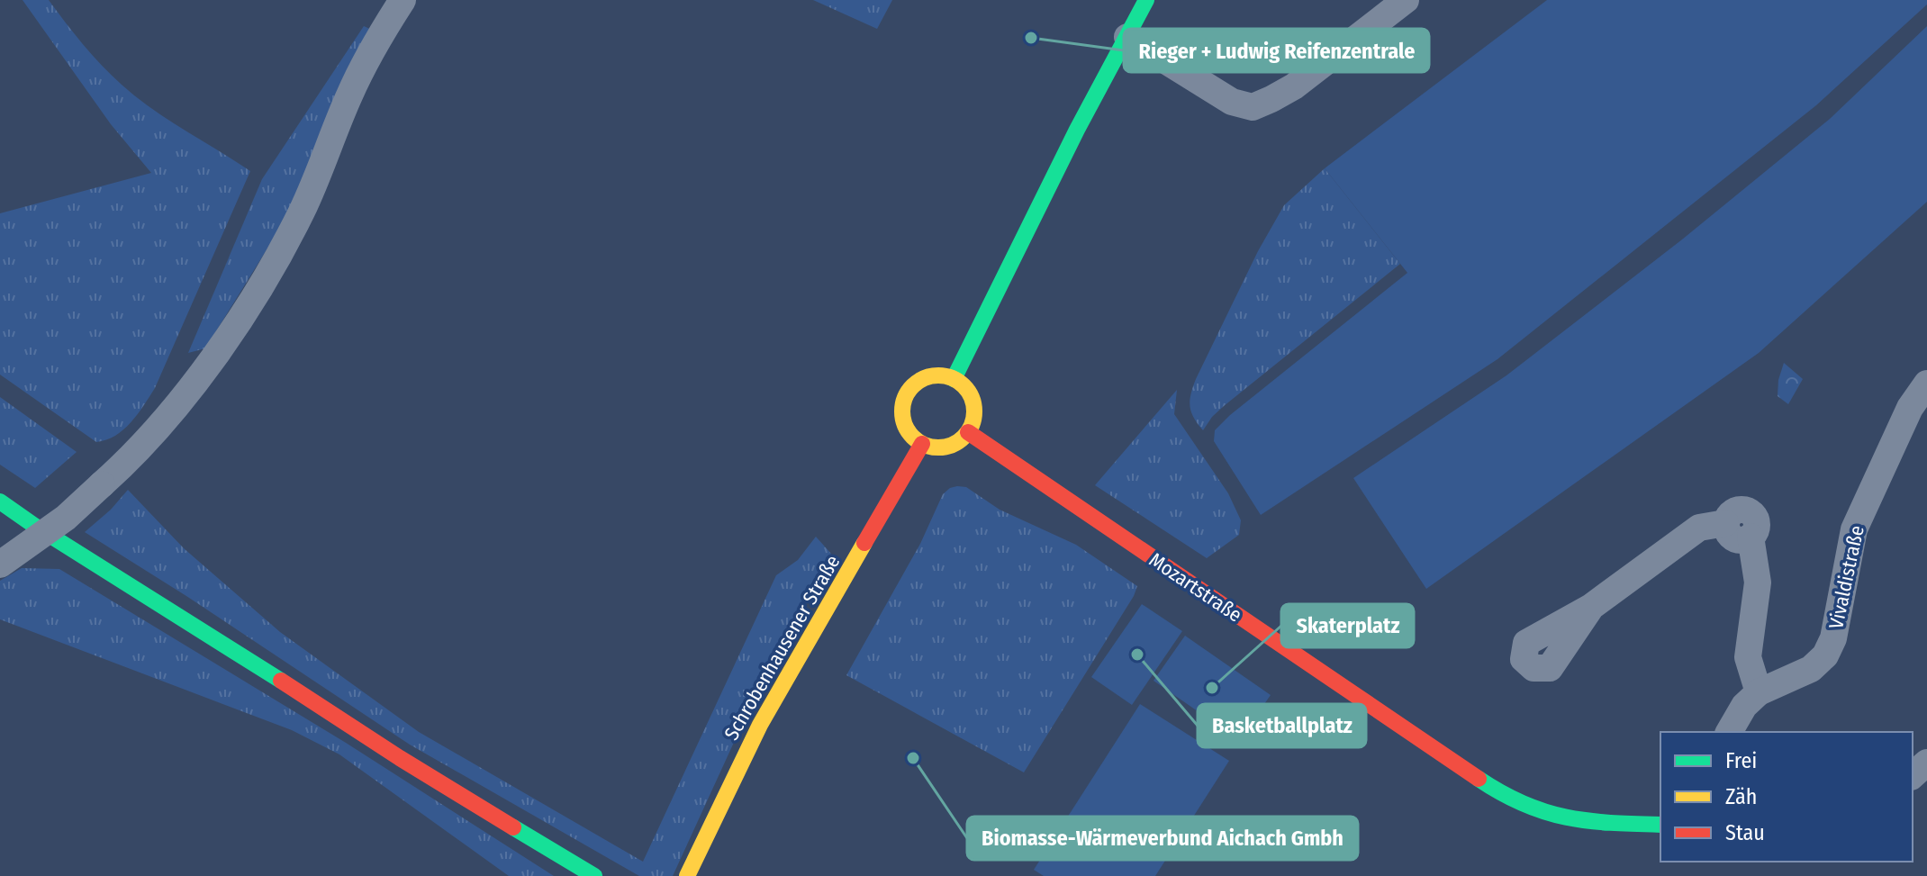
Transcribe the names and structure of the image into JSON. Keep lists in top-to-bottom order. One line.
{"streets":{"main road":["Mozartstraße","Schrobenhausener Straße"],"street":["Vivaldistraße"]},"crossings":[["Mozartstraße","Schrobenhausener Straße"]],"places":["Rieger + Ludwig Reifenzentrale","Basketballplatz","Skaterplatz","Biomasse-Wärmeverbund Aichach Gmbh"],"legend":["Frei","Zäh","Stau"]}
